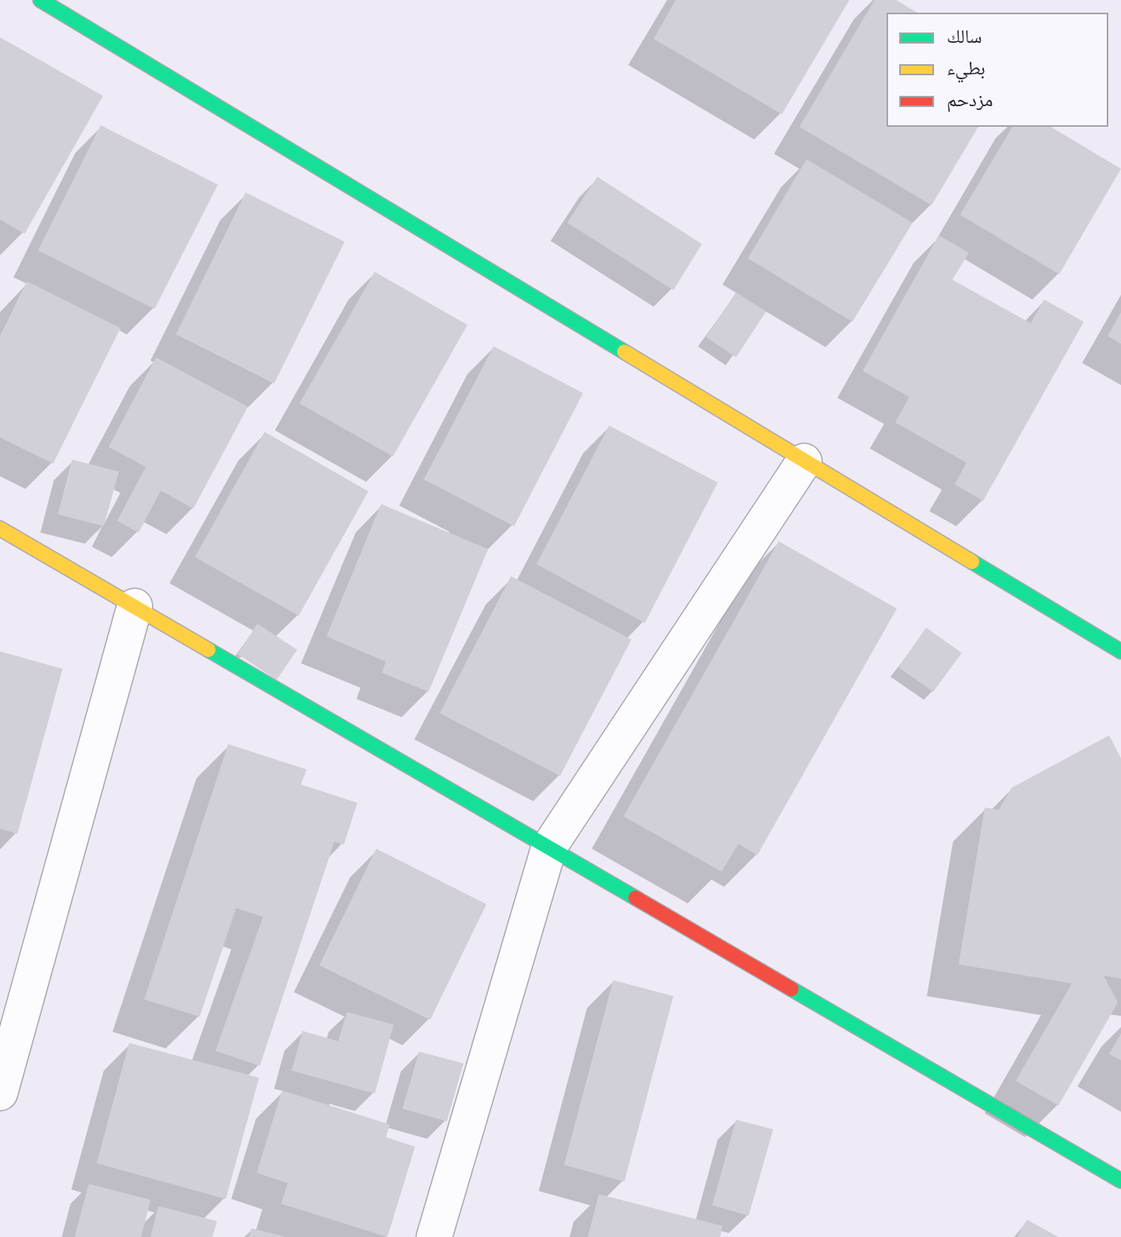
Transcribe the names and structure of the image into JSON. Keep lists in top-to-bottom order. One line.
{"legend":["سالك","بطيء","مزدحم"]}
